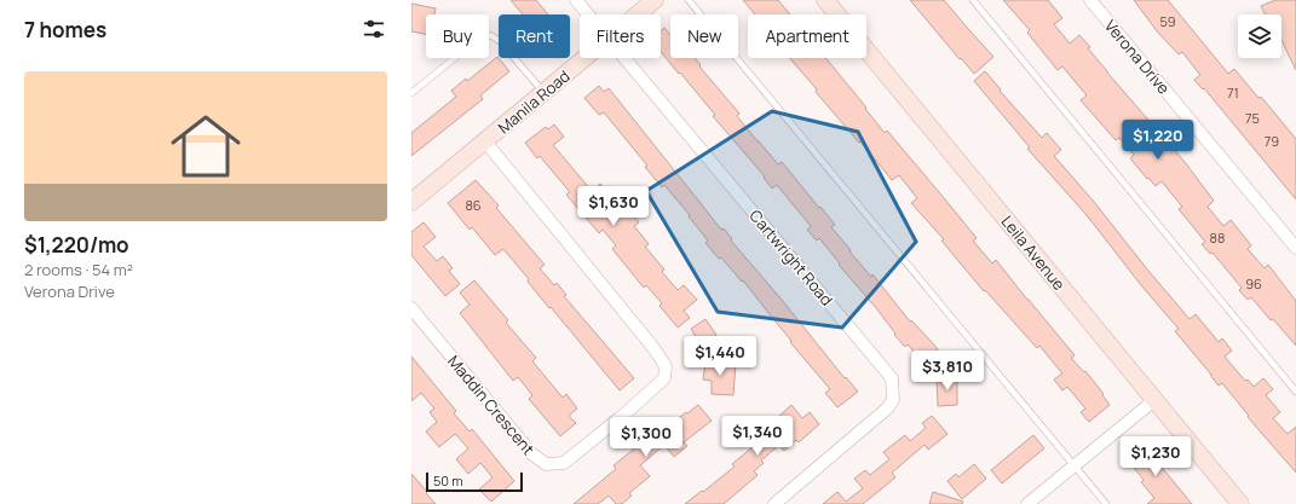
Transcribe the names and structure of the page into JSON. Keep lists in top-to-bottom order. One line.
{"streets":{"street":["Verona Drive","Manila Road","Leila Avenue","Cartwright Road","Maddin Crescent"]},"crossings":[["Manila Road","Maddin Crescent"]],"house_numbers":["59","71","75","79","86","88","96"],"scale_bar":"50 m","page":{"heading":"7 homes","chip":["Buy","Rent","Filters","New","Apartment"],"list":[{"name":"$1,220/mo","note":"2 rooms · 54 m² · Verona Drive"}],"price":["$1,220","$1,630","$1,440","$3,810","$1,340","$1,300","$1,230"],"scale":"50 m"}}
